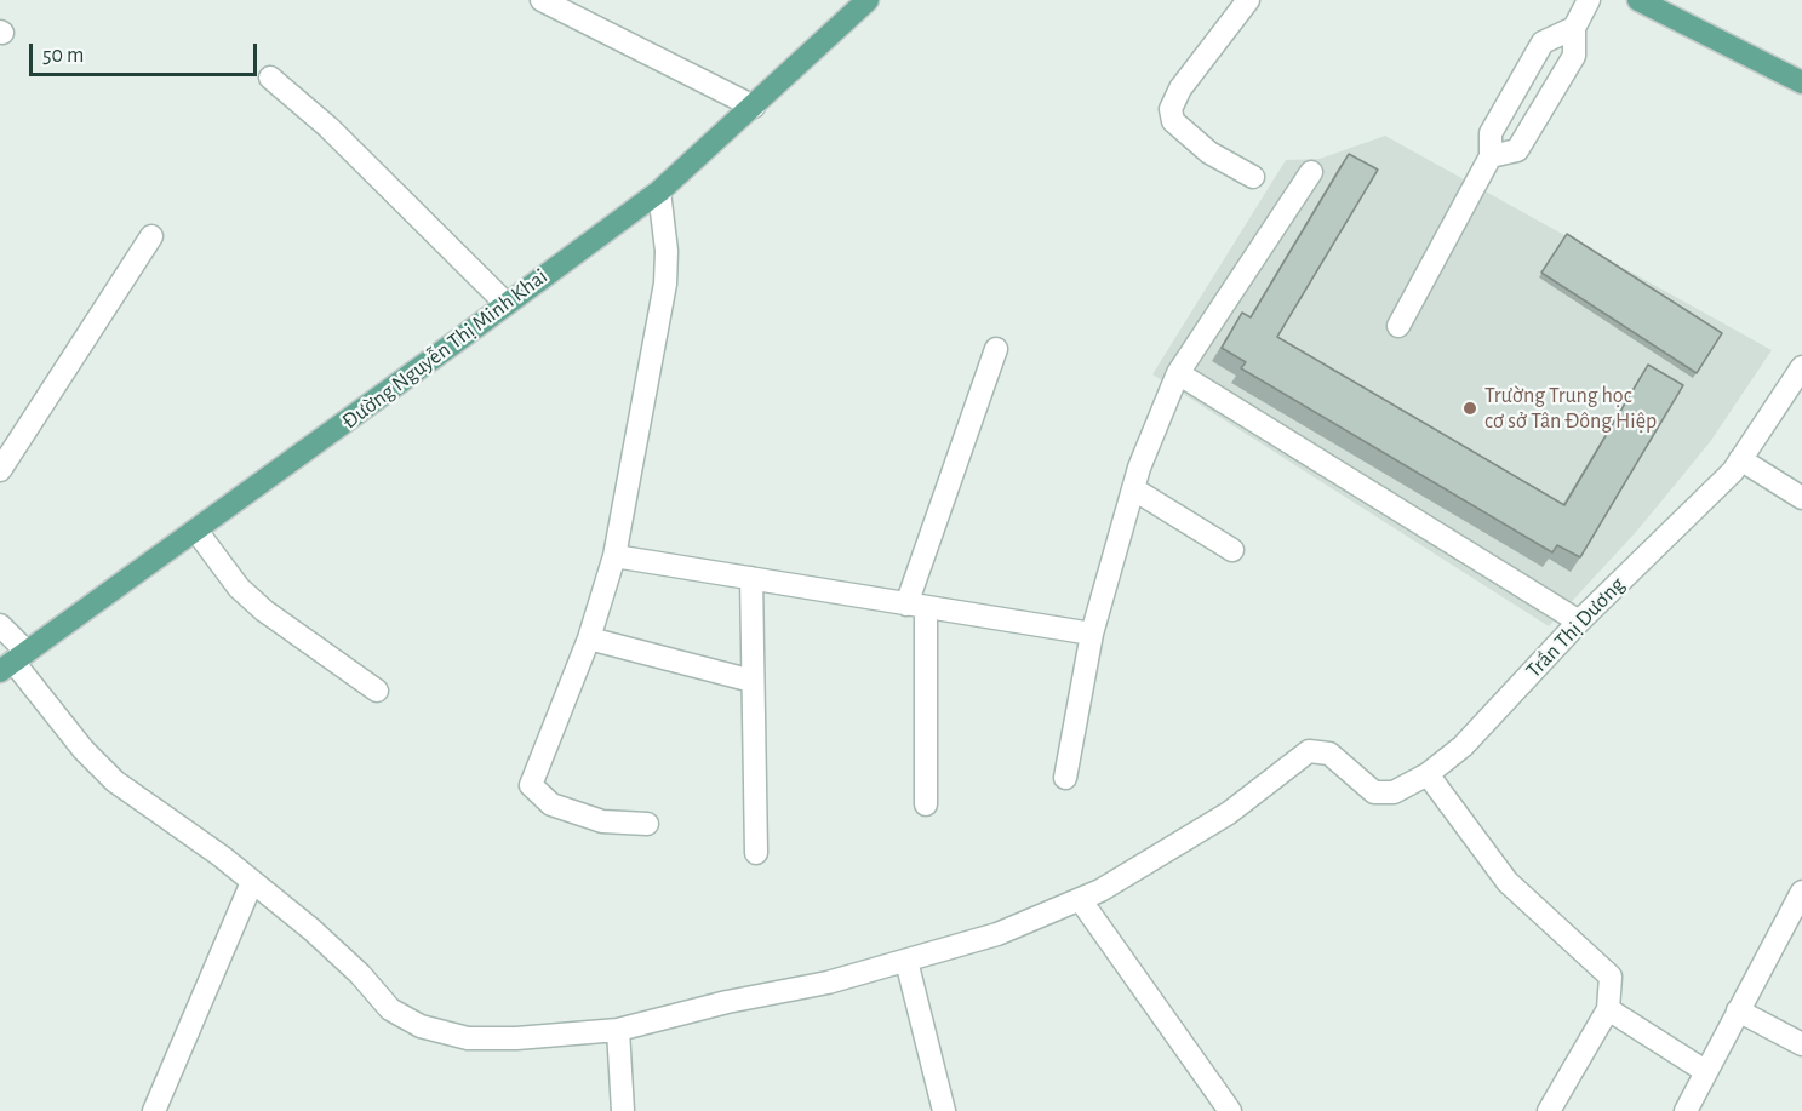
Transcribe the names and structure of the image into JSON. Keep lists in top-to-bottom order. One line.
{"streets":{"main road":["Đường Nguyễn Thị Minh Khai"],"street":["Trần Thị Dương"]},"places":["Trường Trung học cơ sở Tân Đông Hiệp"],"scale_bar":"50 m"}
